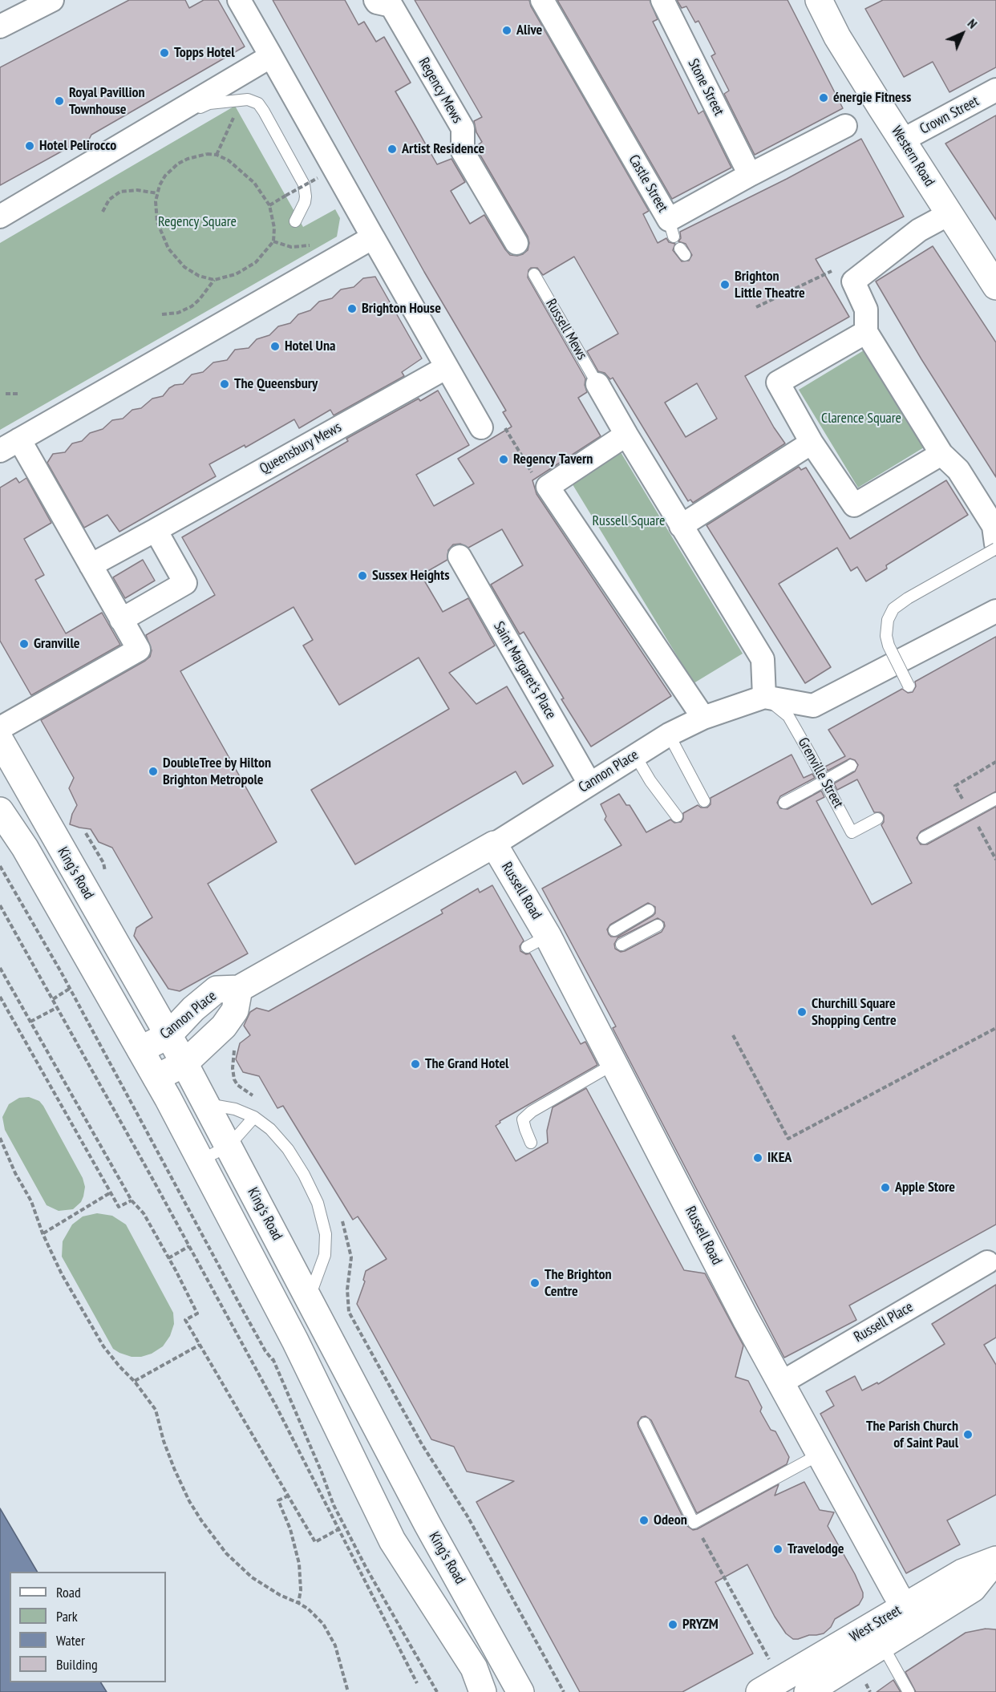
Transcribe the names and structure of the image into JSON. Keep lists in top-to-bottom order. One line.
{"streets":{"main road":["Western Road","Cannon Place","King's Road","Russell Road","West Street"],"street":["Stone Street","Regency Mews","Crown Street","Castle Street","Queensbury Mews","Saint Margaret's Place","Russell Place"],"lane":["Russell Mews","Grenville Street"]},"crossings":[["Stone Street","Castle Street"],["Crown Street","Western Road"],["Saint Margaret's Place","Cannon Place"],["Cannon Place","Grenville Street"],["Cannon Place","King's Road"],["Cannon Place","Russell Road"],["Russell Road","Russell Place"],["Russell Road","West Street"]],"parks":["Regency Square","Clarence Square","Russell Square"],"places":["Alive","Topps Hotel","énergie Fitness","Royal Pavillion Townhouse","Hotel Pelirocco","Artist Residence","Brighton Little Theatre","Brighton House","Hotel Una","The Queensbury","Regency Tavern","Sussex Heights","Granville","DoubleTree by Hilton Brighton Metropole","Churchill Square Shopping Centre","The Grand Hotel","IKEA","Apple Store","The Brighton Centre","The Parish Church of Saint Paul","Odeon","Travelodge","PRYZM"],"legend":["Road","Park","Water","Building"],"north":"top right"}
